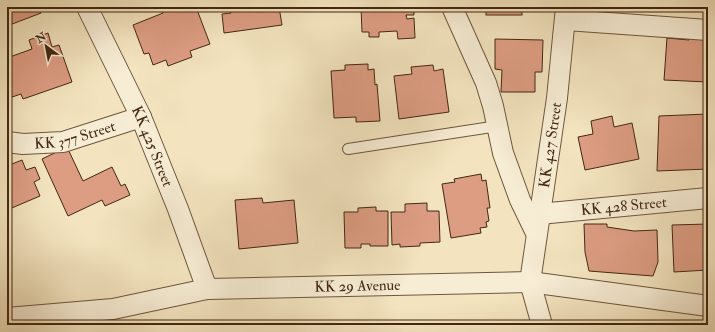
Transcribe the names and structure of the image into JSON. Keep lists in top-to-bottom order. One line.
{"streets":{"street":["KK 377 Street","KK 427 Street","KK 425 Street","KK 428 Street","KK 29 Avenue"]},"crossings":[["KK 377 Street","KK 425 Street"],["KK 427 Street","KK 428 Street"],["KK 427 Street","KK 29 Avenue"],["KK 425 Street","KK 29 Avenue"]],"north":"top left"}
